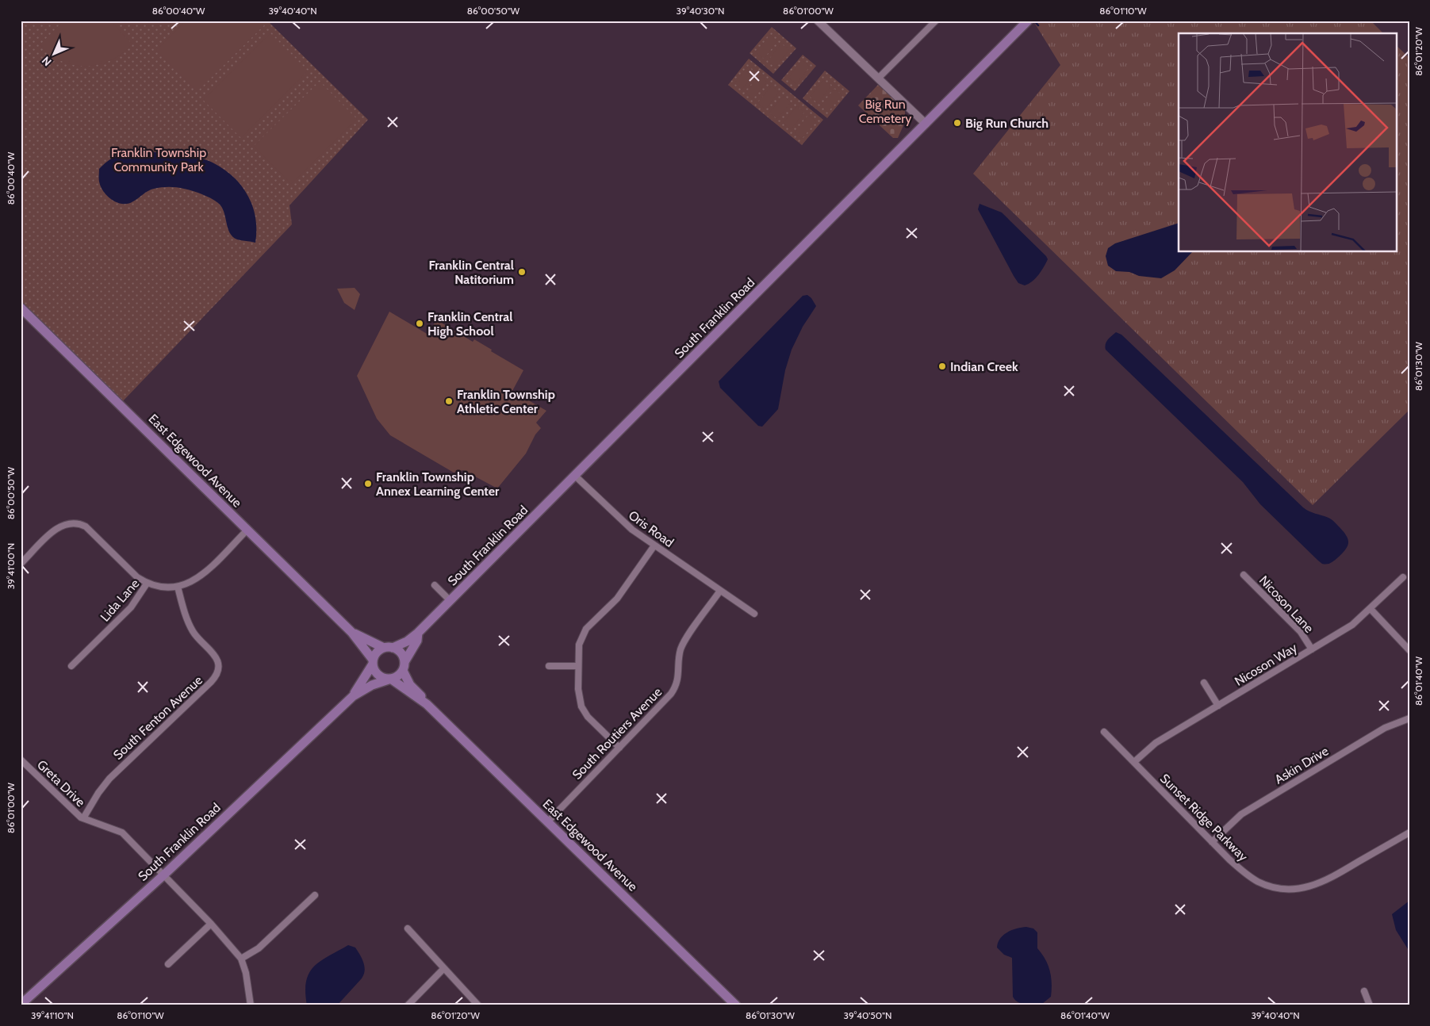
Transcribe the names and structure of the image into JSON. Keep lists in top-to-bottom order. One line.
{"streets":{"main road":["South Franklin Road","East Edgewood Avenue"],"street":["Oris Road","Lida Lane","Nicoson Lane","Nicoson Way","South Fenton Avenue","South Routiers Avenue","Askin Drive","Greta Drive","Sunset Ridge Parkway"]},"crossings":[["South Franklin Road","Oris Road"],["South Franklin Road","Greta Drive"],["East Edgewood Avenue","Lida Lane"],["East Edgewood Avenue","South Routiers Avenue"],["Oris Road","South Routiers Avenue"],["Lida Lane","South Fenton Avenue"],["Nicoson Lane","Nicoson Way"],["Nicoson Way","Sunset Ridge Parkway"],["South Fenton Avenue","Greta Drive"],["Askin Drive","Sunset Ridge Parkway"]],"parks":["Big Run Cemetery","Franklin Township Community Park"],"places":["Big Run Church","Franklin Central Natitorium","Franklin Central High School","Indian Creek","Franklin Township Athletic Center","Franklin Township Annex Learning Center"],"north":"bottom left","coordinates":["86°00'40\"W","39°40'40\"N","86°00'50\"W","39°40'30\"N","86°01'00\"W","86°01'10\"W","86°01'20\"W","86°01'30\"W","39°41'00\"N","86°01'40\"W","39°41'10\"N","39°40'50\"N"]}
